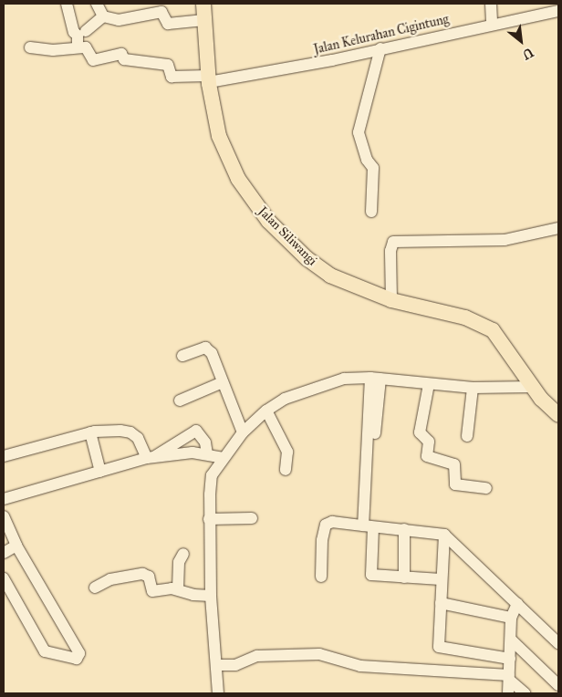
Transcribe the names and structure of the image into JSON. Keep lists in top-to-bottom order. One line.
{"streets":{"main road":["Jalan Siliwangi"],"street":["Jalan Kelurahan Cigintung"]},"crossings":[["Jalan Kelurahan Cigintung","Jalan Siliwangi"]],"north":"bottom right"}
